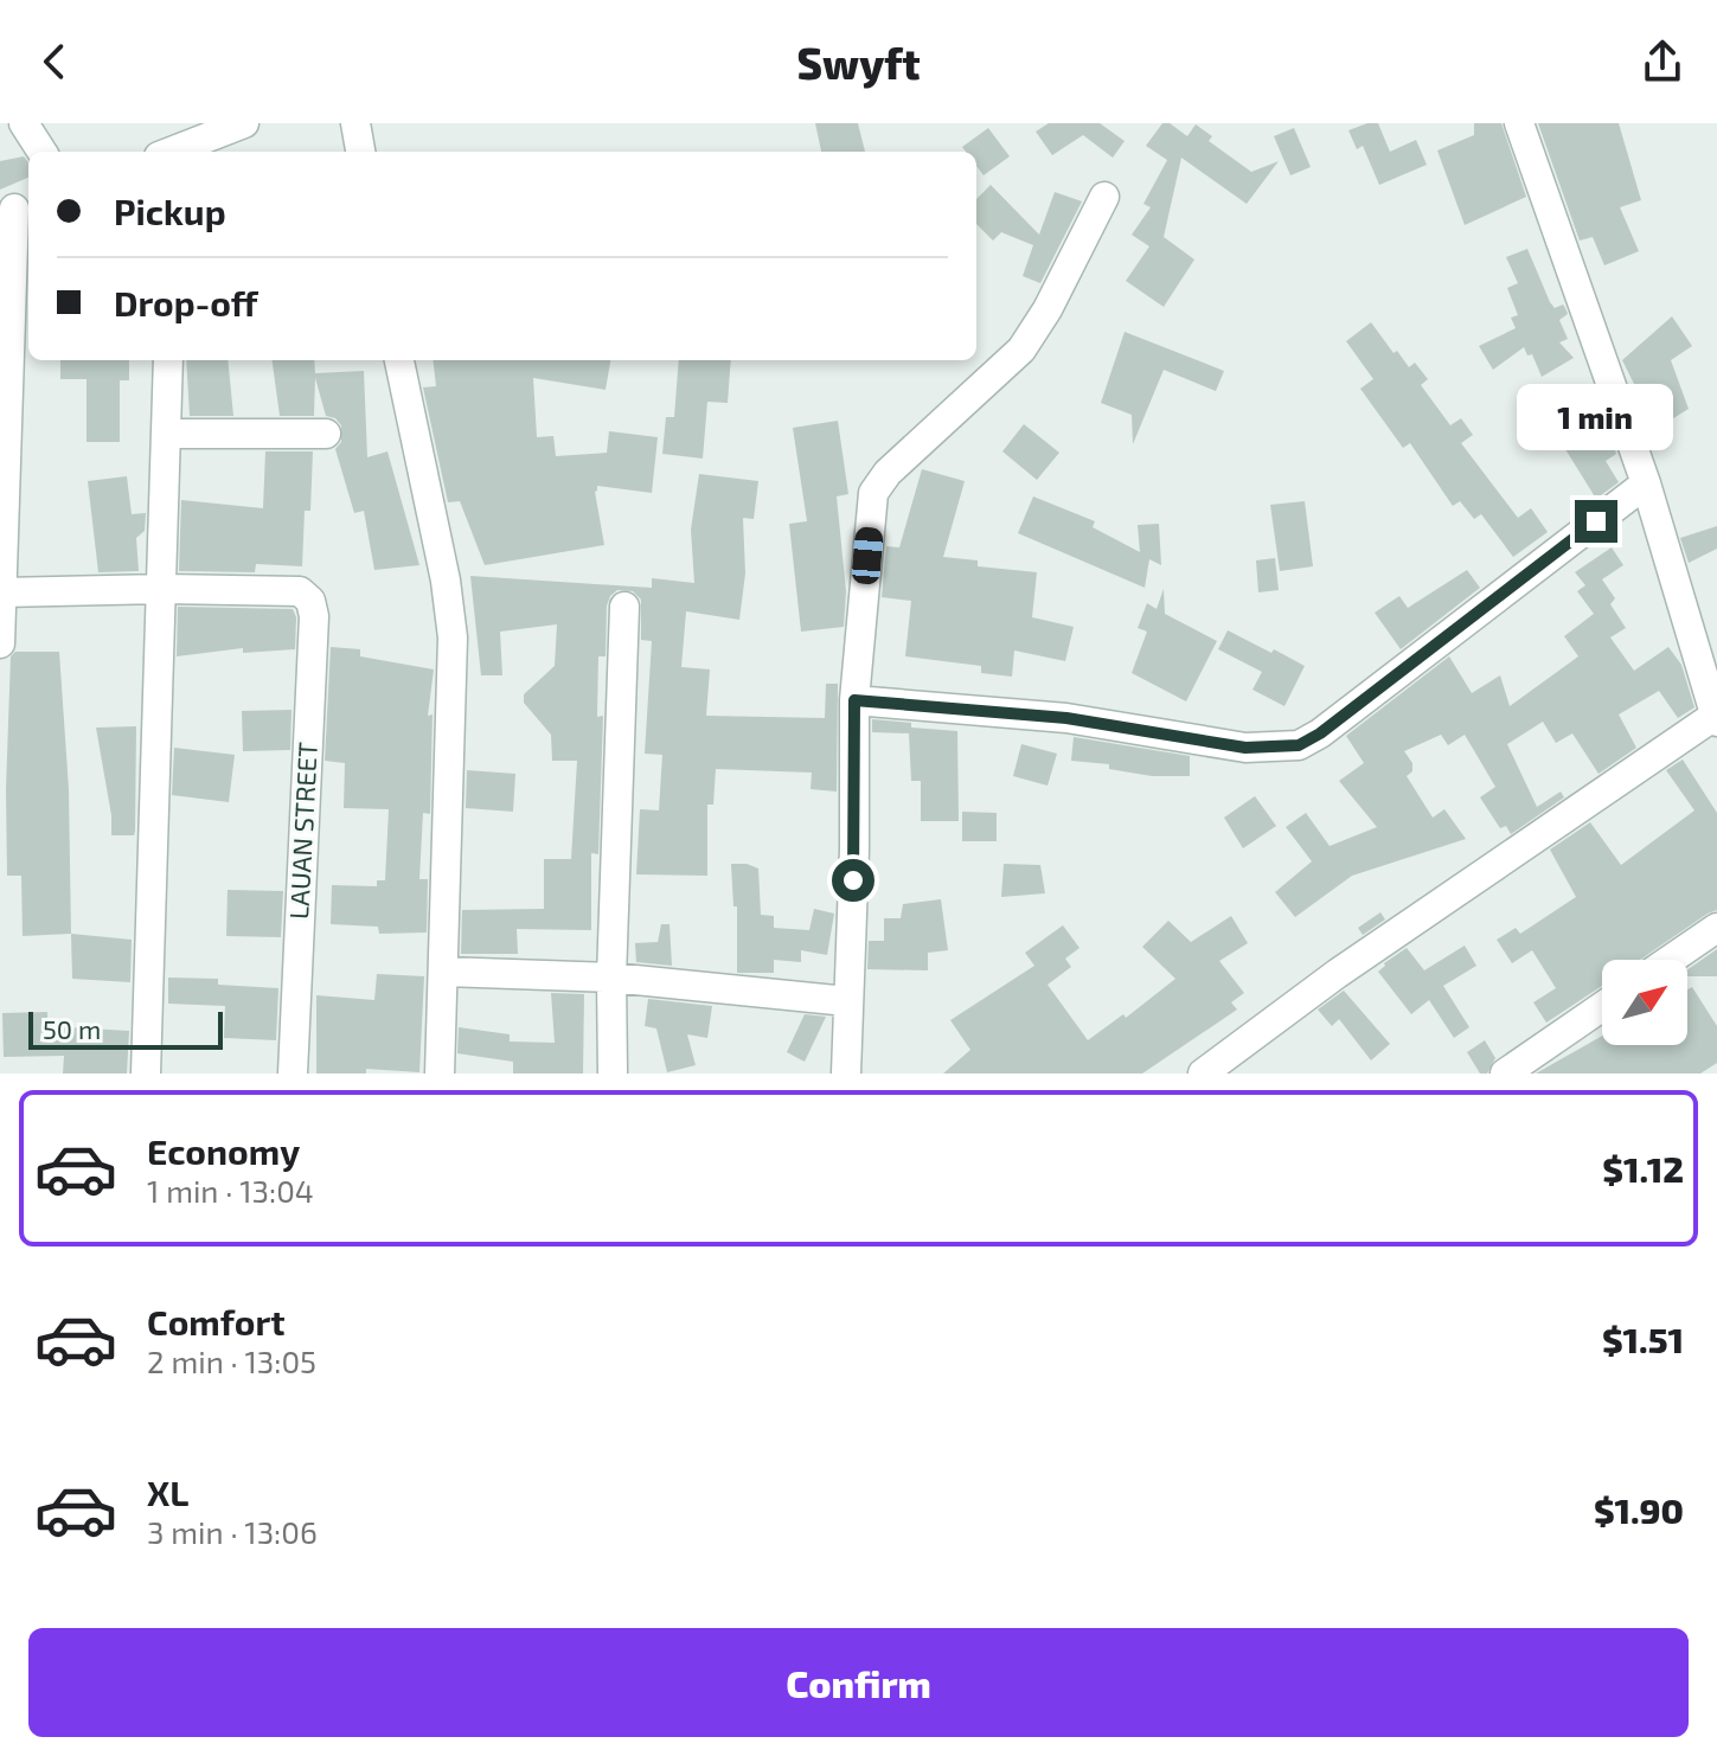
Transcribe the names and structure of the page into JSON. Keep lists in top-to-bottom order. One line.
{"streets":{"street":["LAUAN STREET"]},"scale_bar":"50 m","north":"top right","page":{"header":"Swyft","banner":["Pickup","Drop-off"],"bubble":"1 min","scale":"50 m","list":[{"name":"Economy","note":"1 min · 13:04","value":"$1.12"},{"name":"Comfort","note":"2 min · 13:05","value":"$1.51"},{"name":"XL","note":"3 min · 13:06","value":"$1.90"}],"buttons":"Confirm"}}
